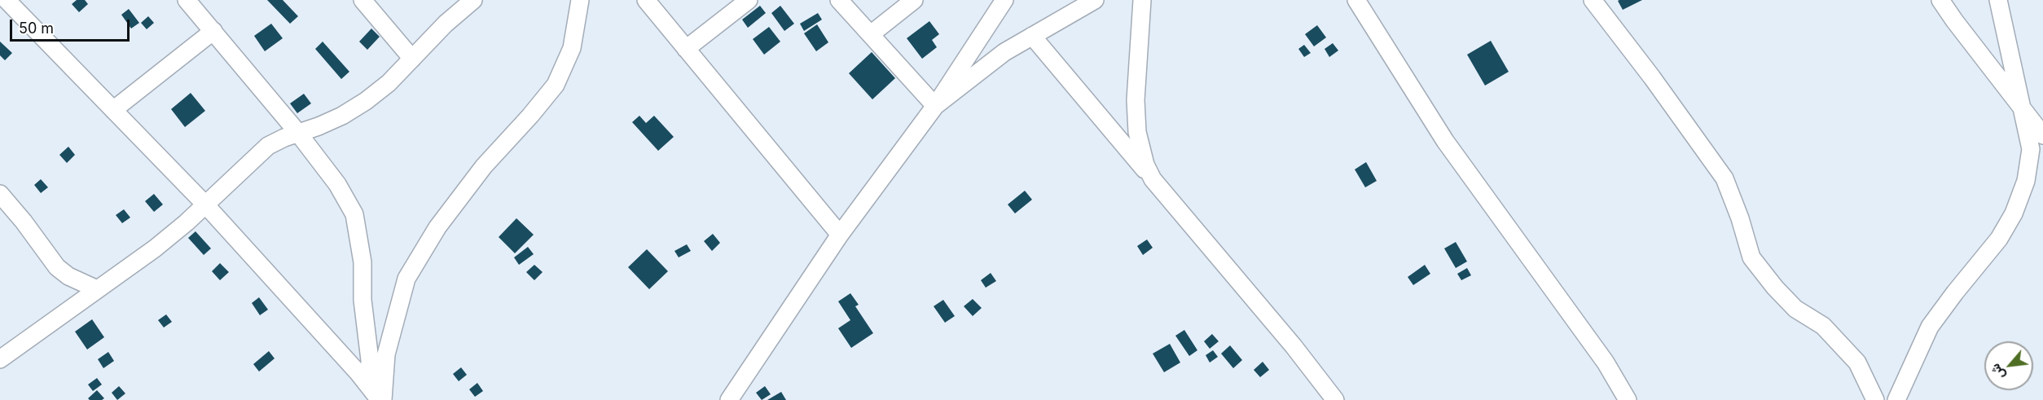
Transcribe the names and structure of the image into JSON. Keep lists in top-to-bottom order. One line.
{"scale_bar":"50 m","north":"bottom left"}
